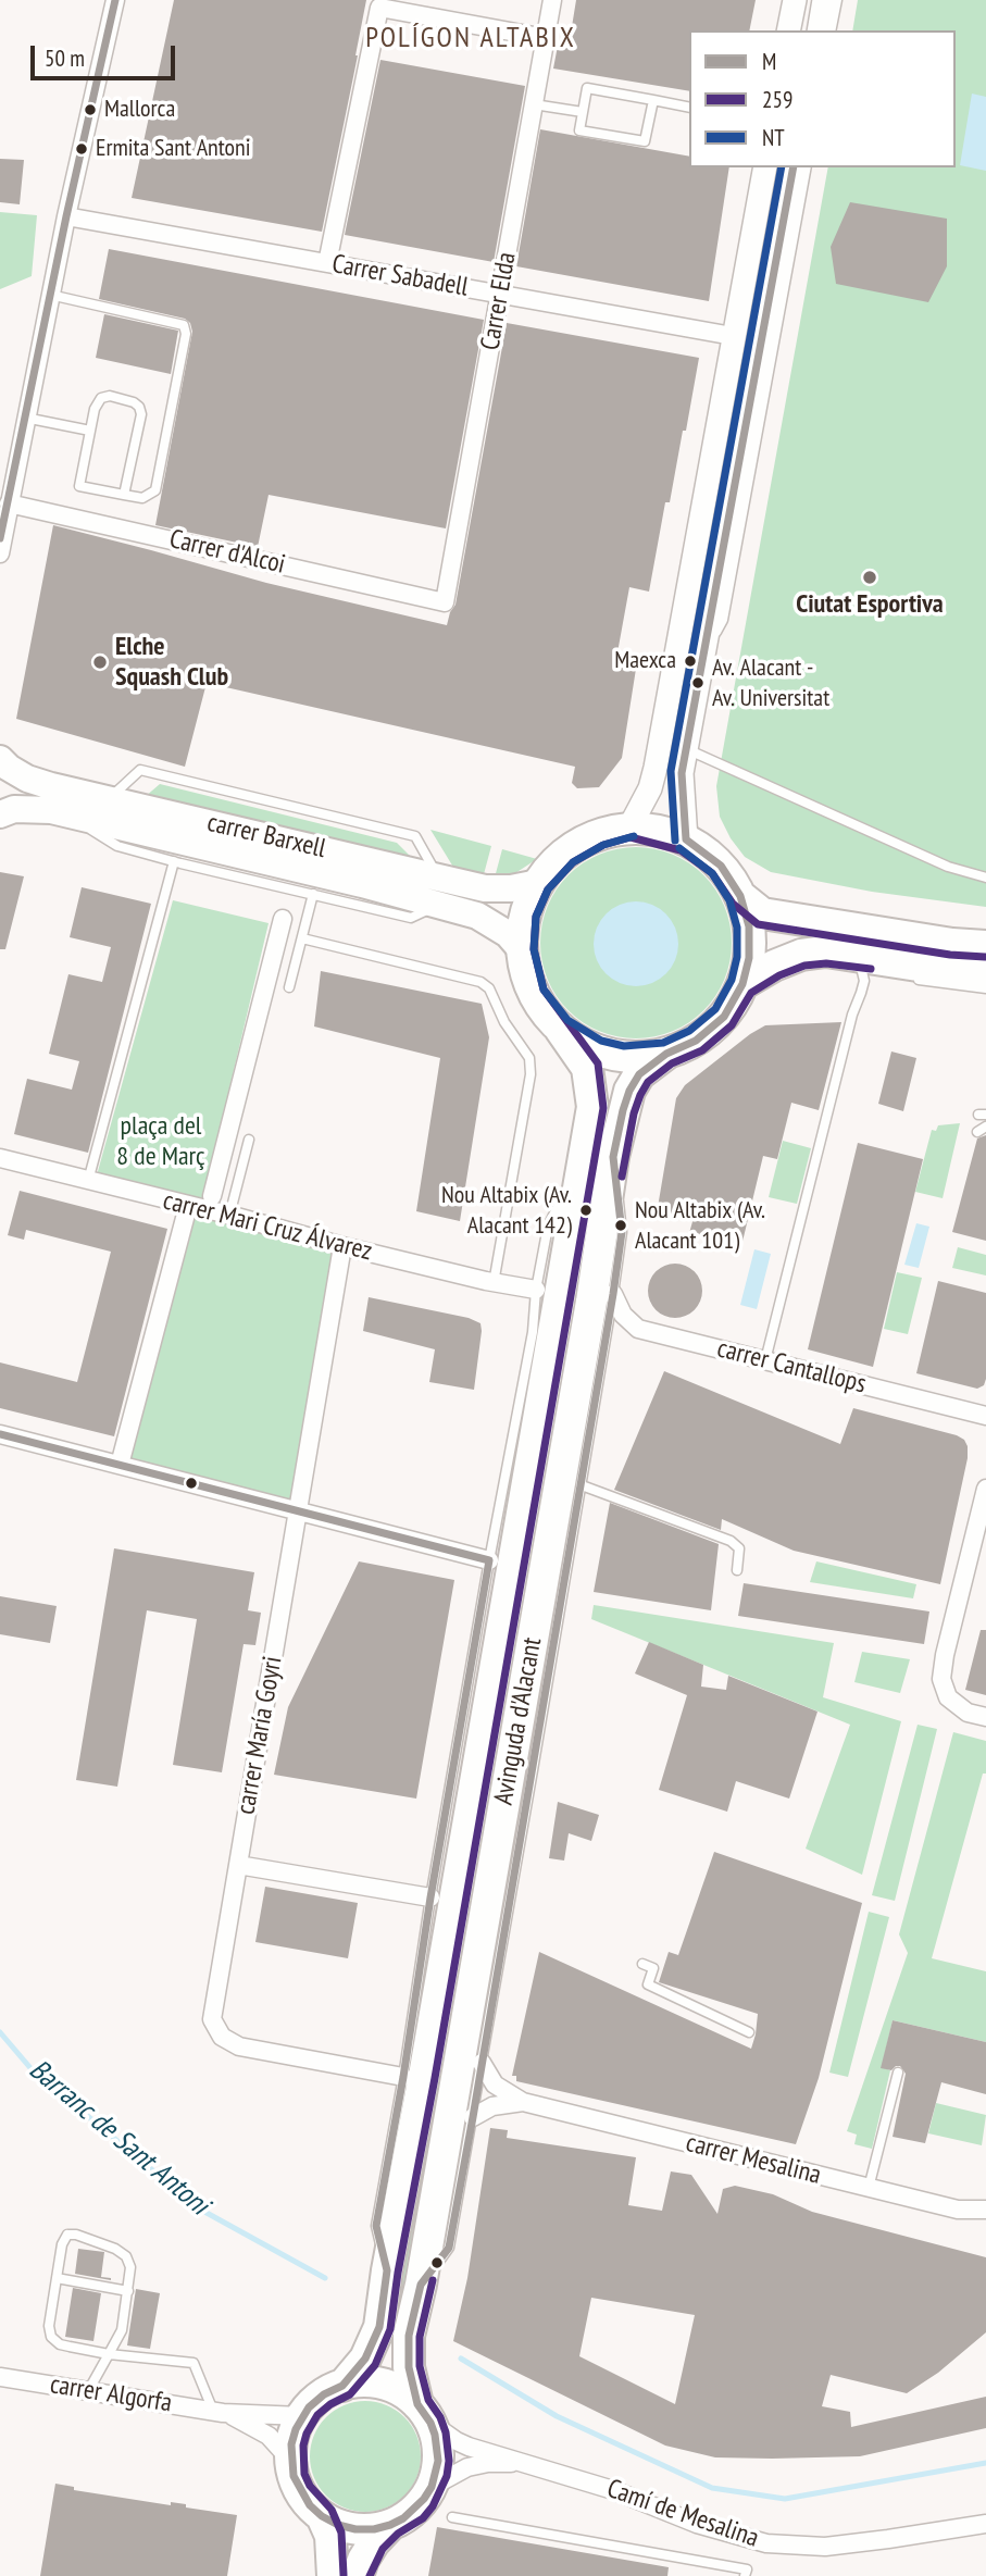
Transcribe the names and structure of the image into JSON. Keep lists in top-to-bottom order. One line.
{"streets":{"highway":["Avinguda d'Alacant"],"main road":["carrer Barxell"],"street":["Carrer Sabadell","Carrer Elda","Carrer d'Alcoi","carrer Mari Cruz Álvarez","carrer Cantallops","carrer María Goyri","carrer Mesalina","carrer Algorfa","Camí de Mesalina"]},"crossings":[["Carrer Sabadell","Carrer Elda"],["Carrer Elda","Carrer d'Alcoi"],["carrer Barxell","Avinguda d'Alacant"],["carrer Mari Cruz Álvarez","Avinguda d'Alacant"],["carrer Mari Cruz Álvarez","carrer María Goyri"],["carrer Cantallops","Avinguda d'Alacant"],["Avinguda d'Alacant","carrer María Goyri"],["Avinguda d'Alacant","carrer Mesalina"],["Avinguda d'Alacant","carrer Algorfa"],["Avinguda d'Alacant","Camí de Mesalina"],["carrer Algorfa","Camí de Mesalina"]],"districts":["POLÍGON ALTABIX"],"water":["Barranc de Sant Antoni"],"parks":["plaça del 8 de Març"],"places":["Mallorca","Ermita Sant Antoni","Ciutat Esportiva","Maexca","Elche Squash Club","Av. Alacant - Av. Universitat","Nou Altabix (Av. Alacant 142)","Nou Altabix (Av. Alacant 101)"],"lines":["transit line M","transit line NT","transit line 259"],"legend":["M","259","NT"],"scale_bar":"50 m"}
